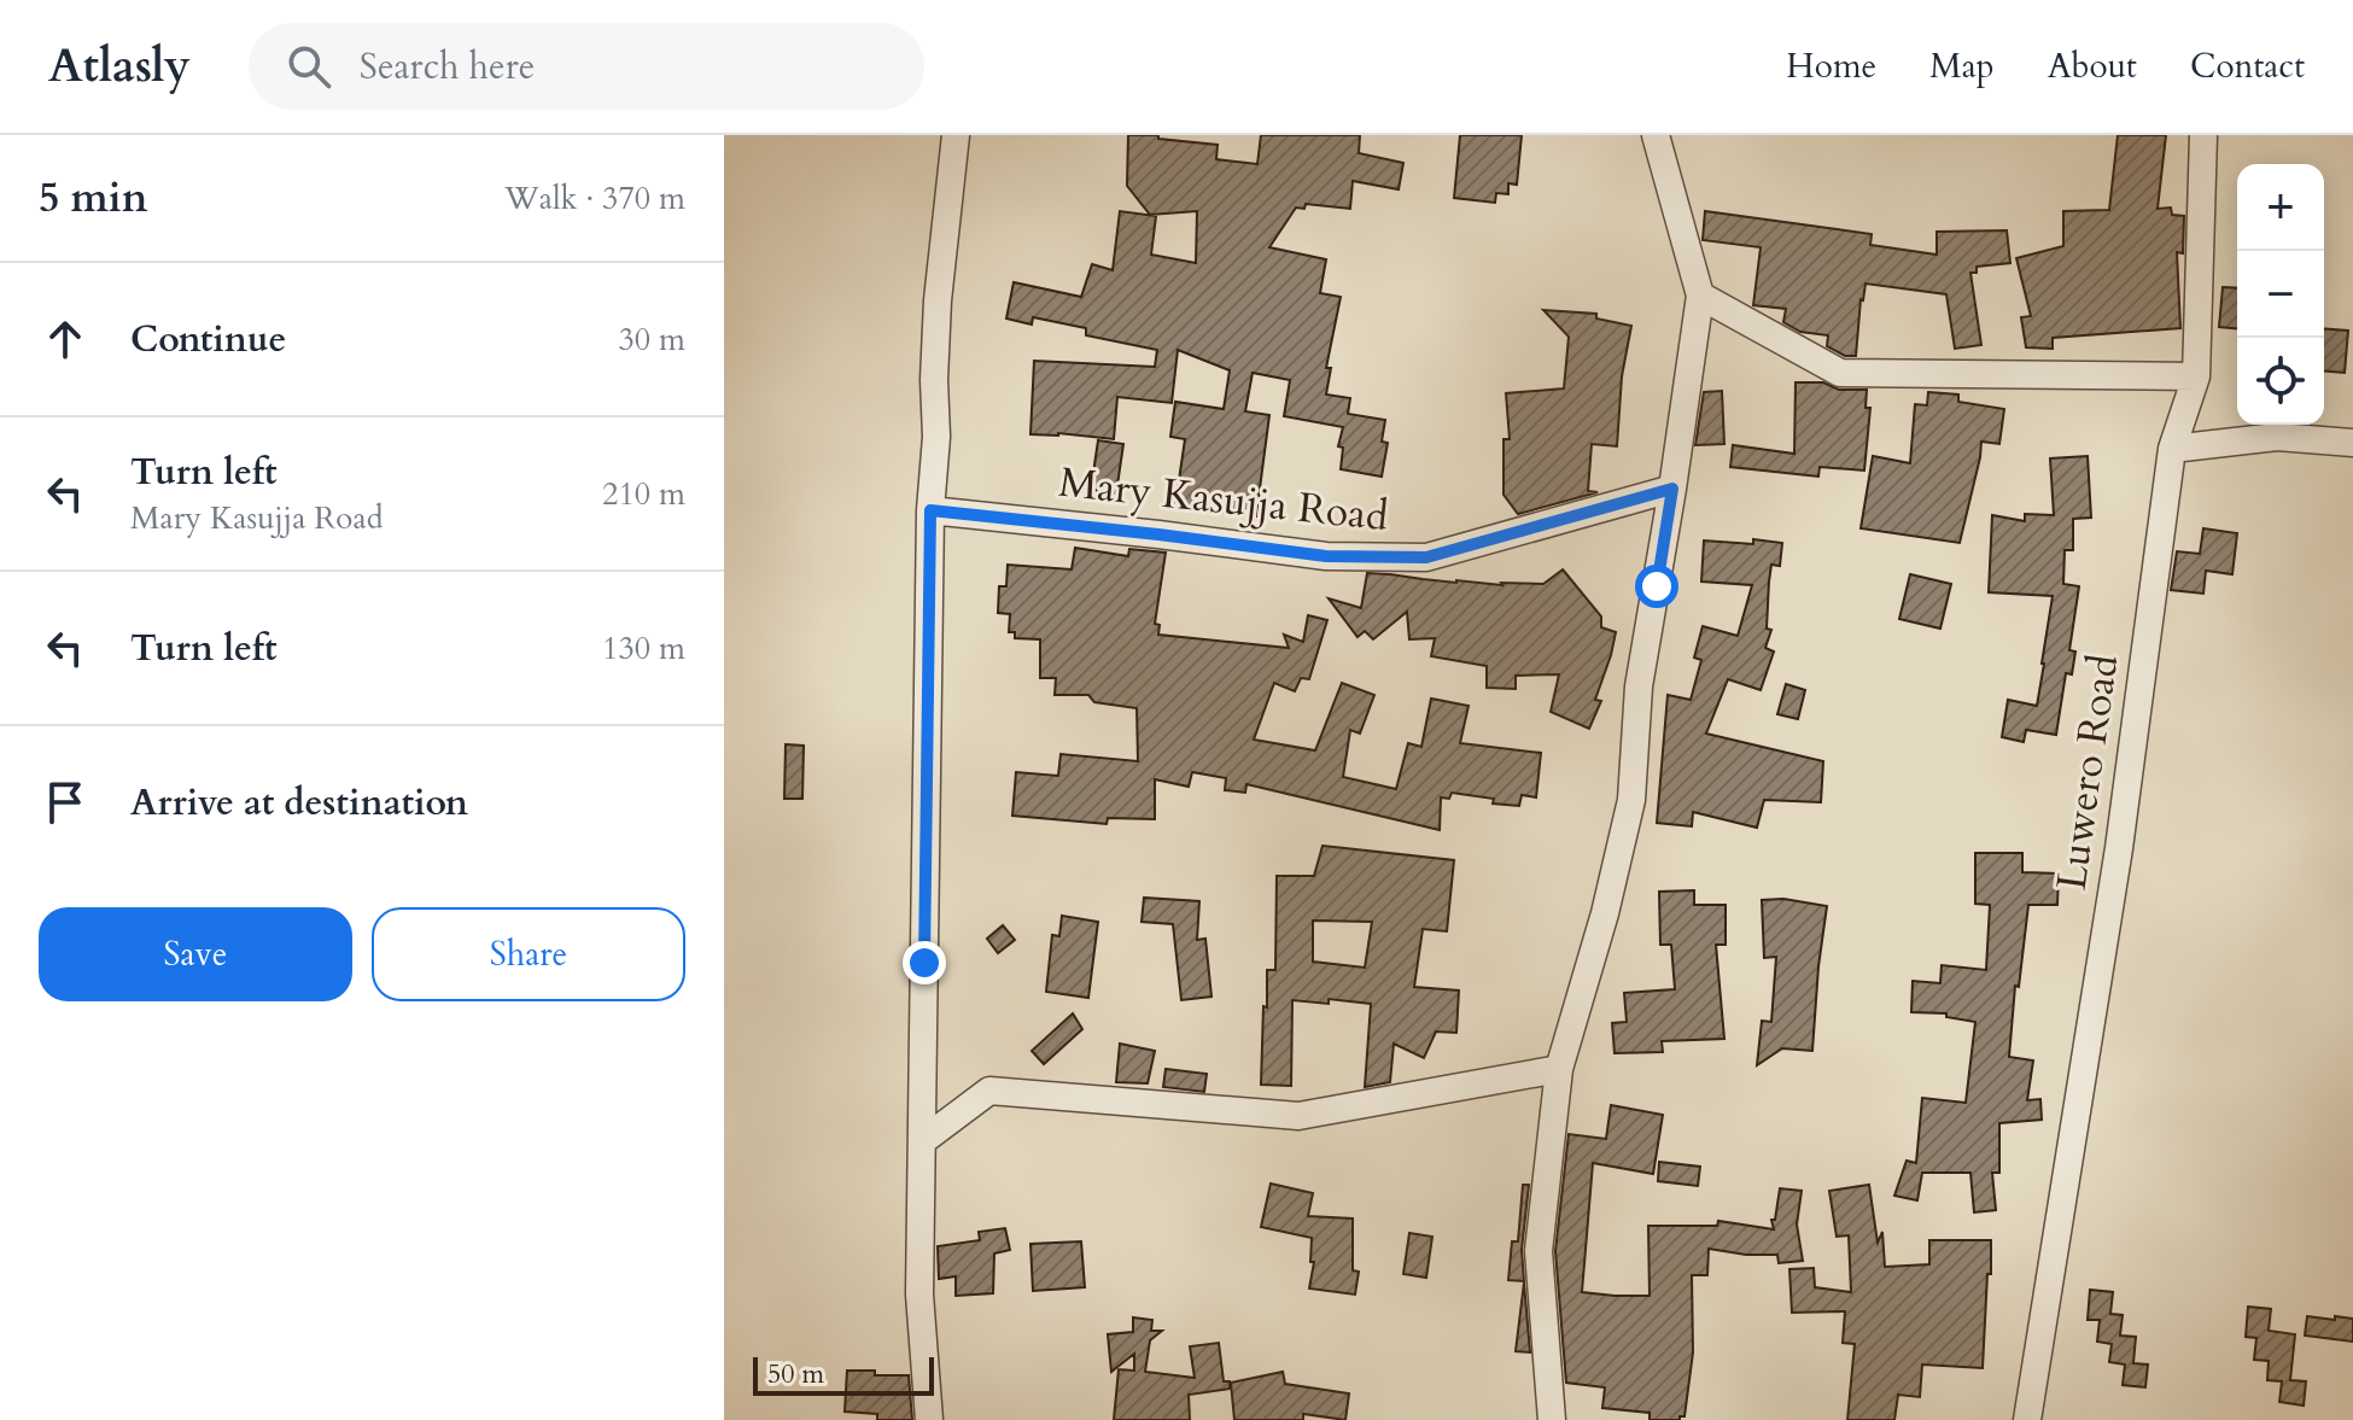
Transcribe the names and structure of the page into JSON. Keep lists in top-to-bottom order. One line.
{"streets":{"street":["Mary Kasujja Road","Luwero Road"]},"scale_bar":"50 m","page":{"header":"Atlasly","search":"Search here","nav":["Home","Map","About","Contact"],"heading":["5 min","Walk · 370 m"],"map_buttons":["+","−"],"list":[["Continue","30 m"],["Turn left","Mary Kasujja Road","210 m"],["Turn left","130 m"],"Arrive at destination"],"buttons":["Save","Share"],"scale":"50 m"}}
